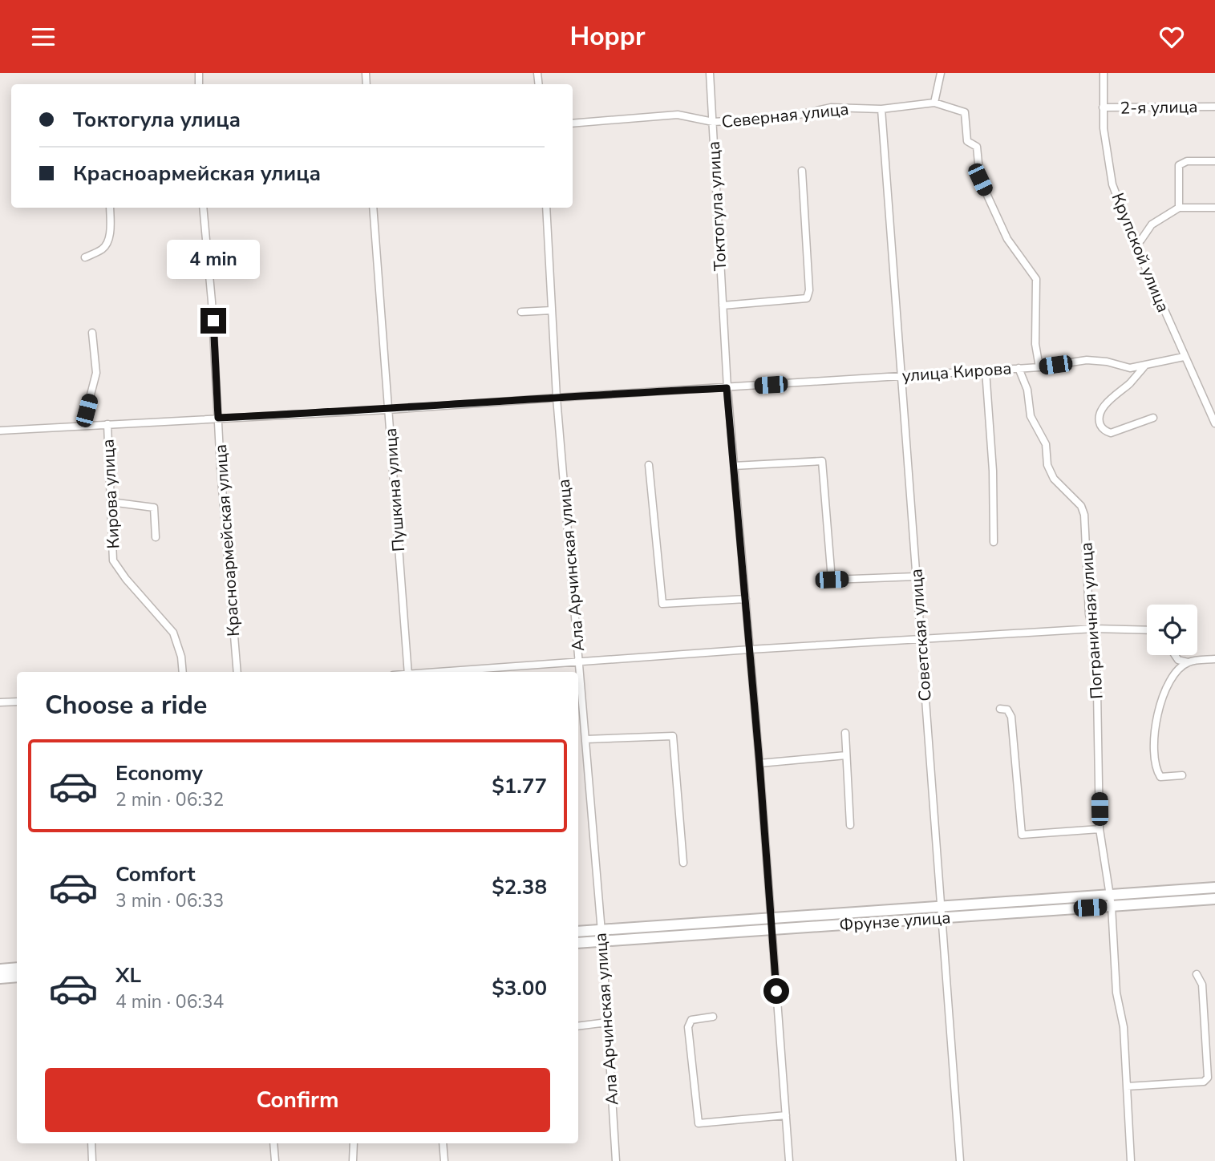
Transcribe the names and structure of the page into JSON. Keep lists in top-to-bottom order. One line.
{"streets":{"main road":["Фрунзе улица"],"street":["2-я улица","Северная улица","Токтогула улица","Крупской улица","улица Кирова","Пушкина улица","Кирова улица","Красноармейская улица","Ала Арчинская улица","Пограничная улица","Советская улица"]},"crossings":[["2-я улица","Крупской улица"],["Северная улица","Токтогула улица"],["Северная улица","Советская улица"],["Токтогула улица","улица Кирова"],["Токтогула улица","Кирова улица"],["Токтогула улица","Фрунзе улица"],["Крупской улица","улица Кирова"],["улица Кирова","Кирова улица"],["улица Кирова","Пограничная улица"],["улица Кирова","Советская улица"],["Пушкина улица","Кирова улица"],["Кирова улица","Красноармейская улица"],["Кирова улица","Ала Арчинская улица"],["Ала Арчинская улица","Фрунзе улица"],["Пограничная улица","Фрунзе улица"],["Советская улица","Фрунзе улица"]],"page":{"header":"Hoppr","banner":["Токтогула улица","Красноармейская улица"],"bubble":"4 min","heading":"Choose a ride","list":[{"name":"Economy","note":"2 min · 06:32","value":"$1.77"},{"name":"Comfort","note":"3 min · 06:33","value":"$2.38"},{"name":"XL","note":"4 min · 06:34","value":"$3.00"}],"buttons":"Confirm"}}
